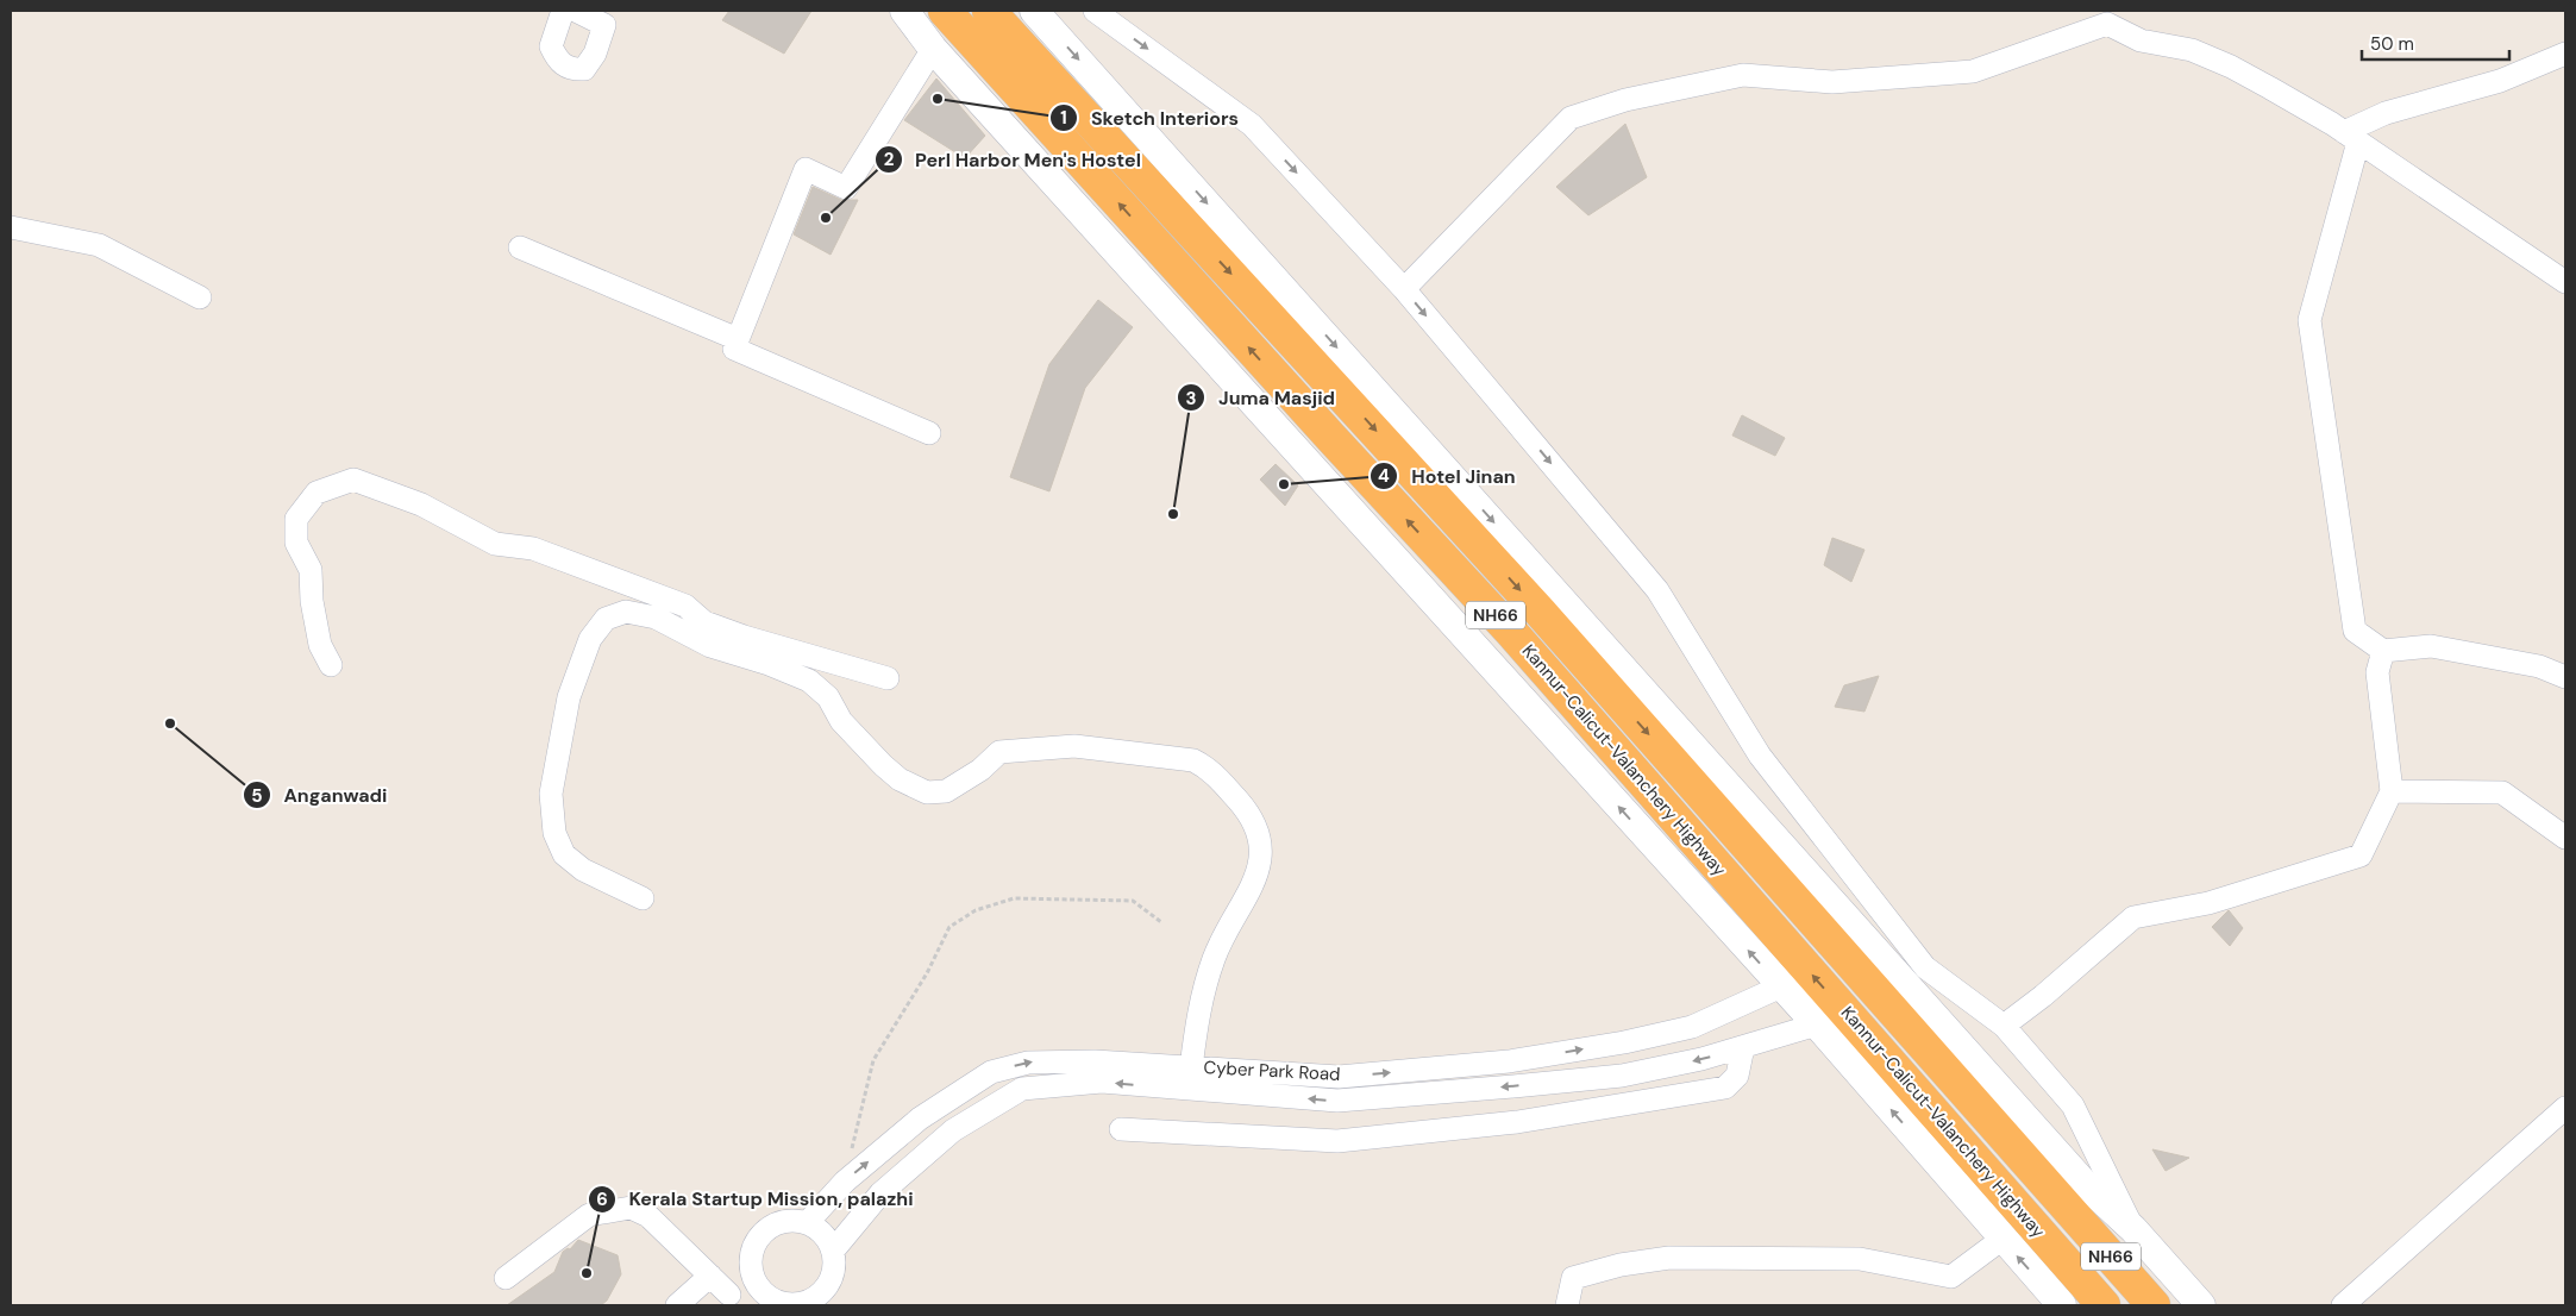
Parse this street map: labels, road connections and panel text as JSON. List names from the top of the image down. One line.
{"streets":{"highway":["NH66","Kannur-Calicut-Valanchery Highway"],"street":["Cyber Park Road"]},"places":["Sketch Interiors","Perl Harbor Men's Hostel","Hotel Jinan","Juma Masjid","Anganwadi","Kerala Startup Mission, palazhi"],"scale_bar":"50 m"}
